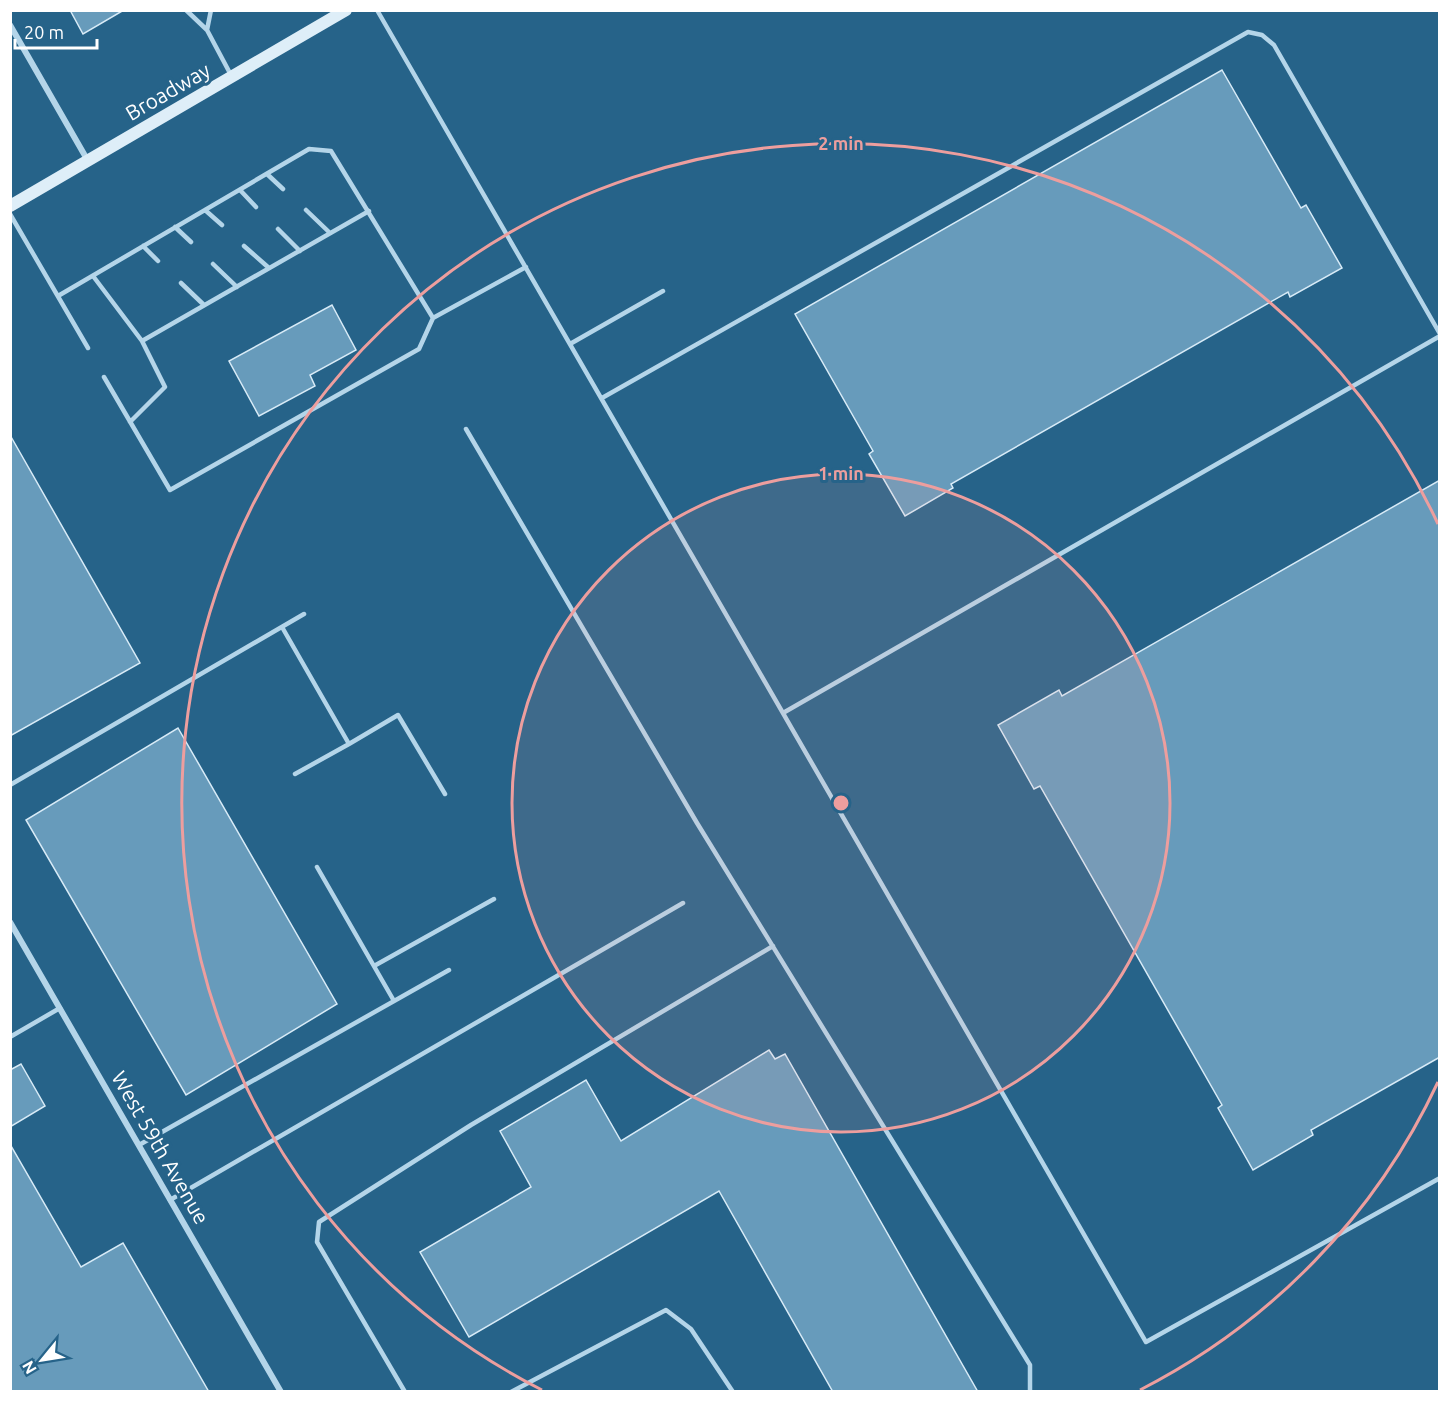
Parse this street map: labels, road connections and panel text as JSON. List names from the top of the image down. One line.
{"streets":{"main road":["Broadway"],"street":["West 59th Avenue"]},"scale_bar":"20 m","north":"bottom left","rings":["2 min","1 min"]}
